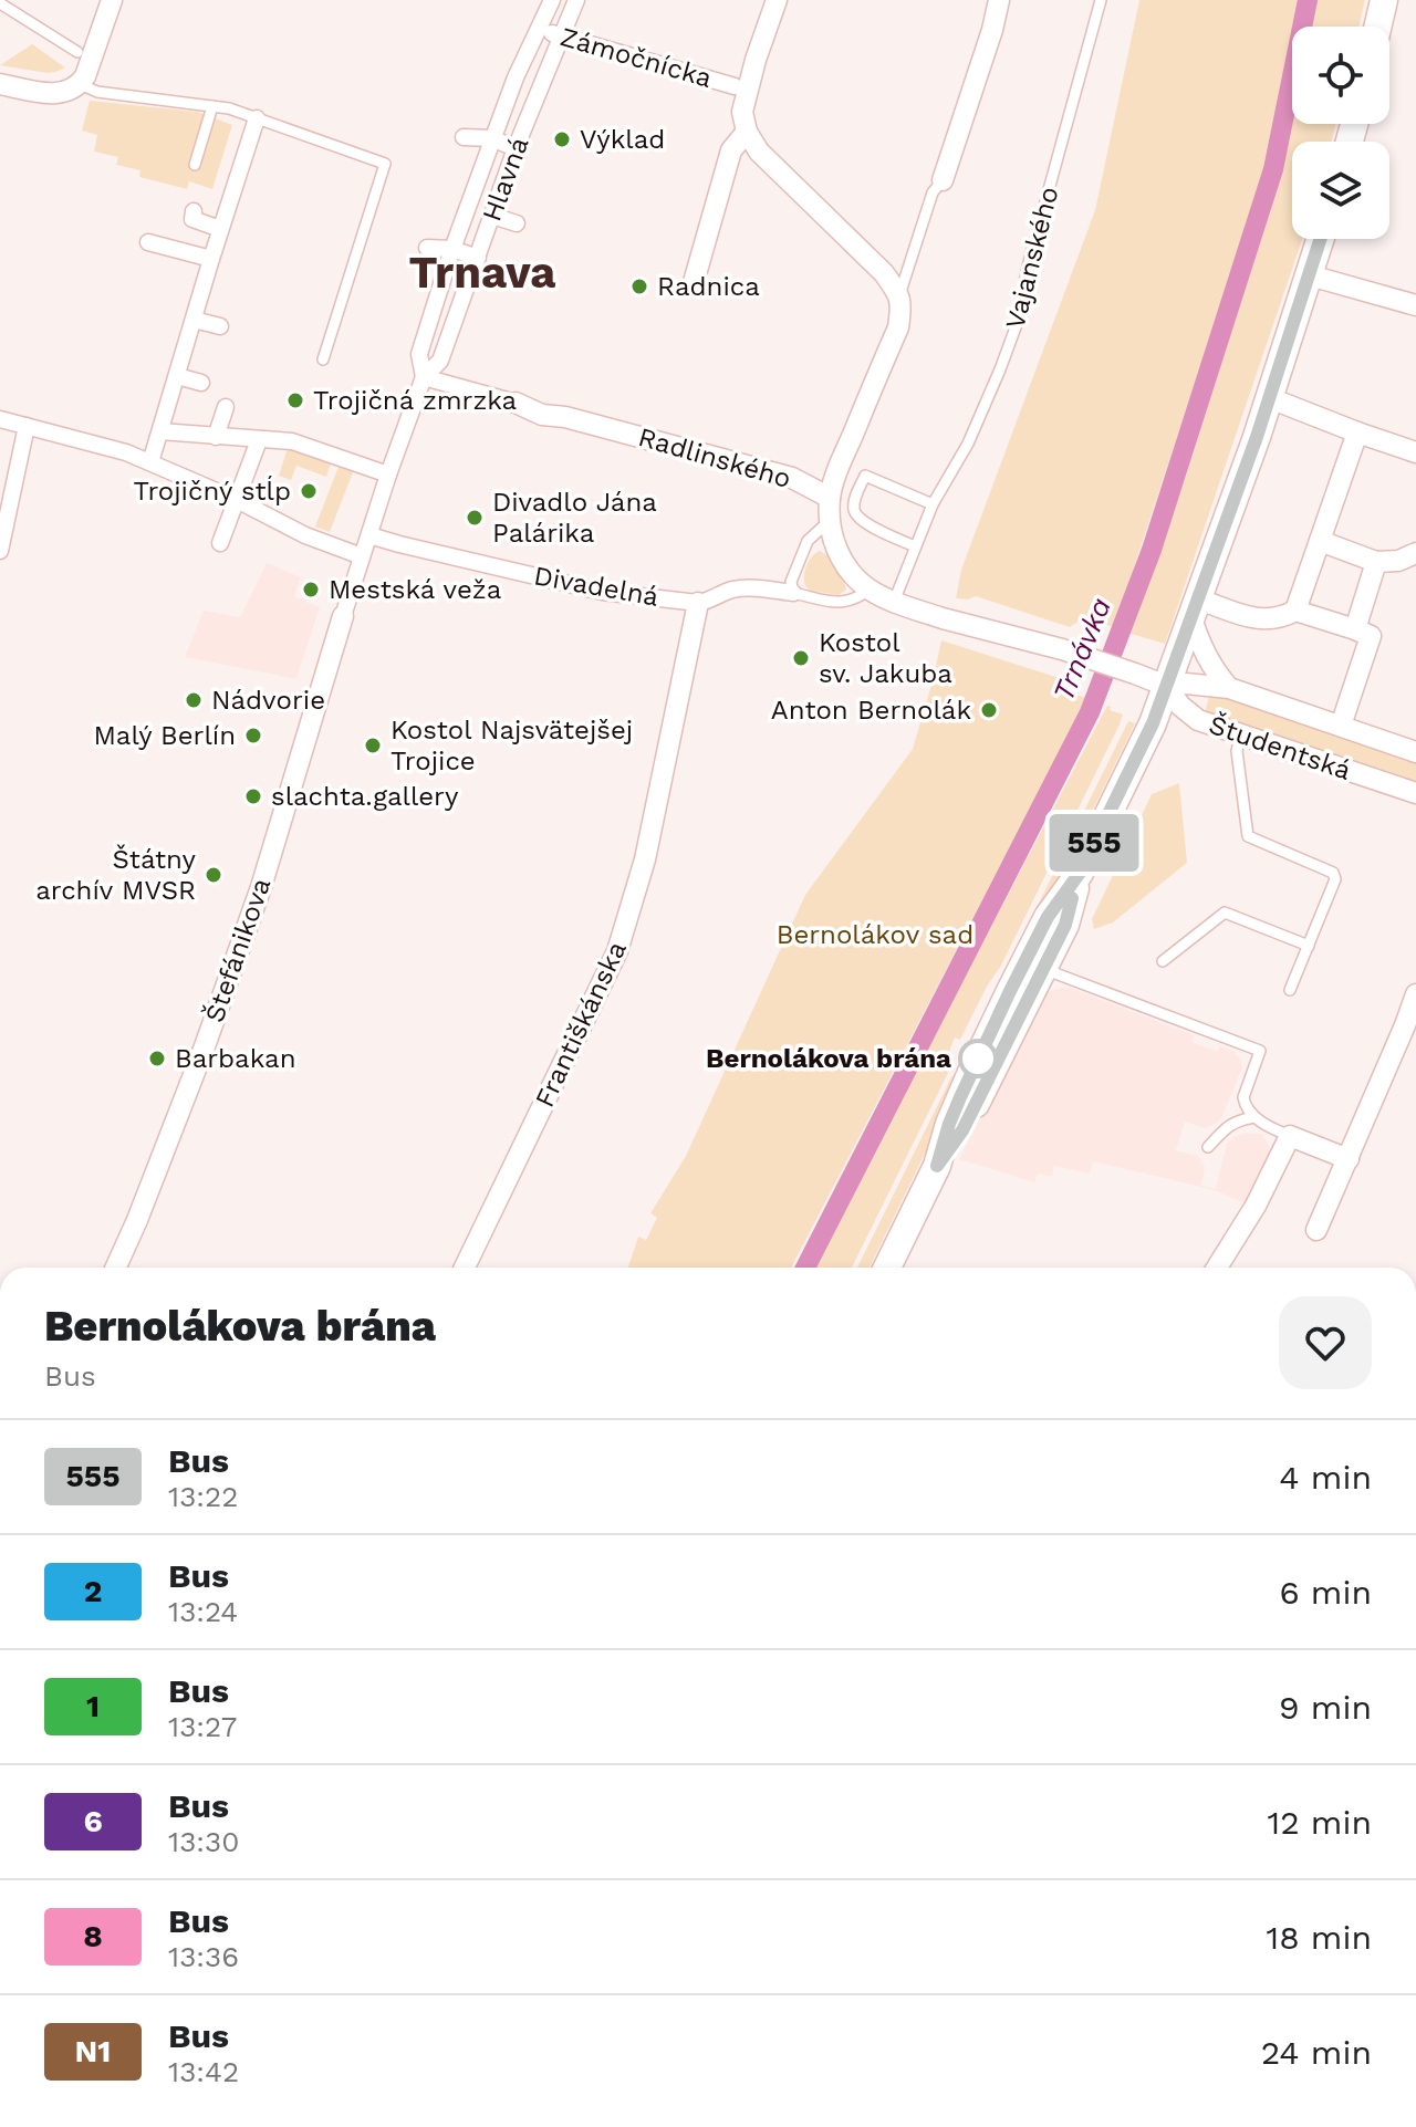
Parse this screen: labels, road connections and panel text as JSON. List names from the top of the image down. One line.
{"streets":{"street":["Zámočnícka","Hlavná","Radlinského","Divadelná","Študentská","Štefánikova","Františkánska"],"lane":["Vajanského"]},"crossings":[["Zámočnícka","Hlavná"],["Hlavná","Radlinského"],["Divadelná","Františkánska"]],"districts":["Trnava"],"water":["Trnávka"],"parks":["Bernolákov sad"],"places":["Výklad","Radnica","Trojičná zmrzka","Trojičný stĺp","Divadlo Jána Palárika","Mestská veža","Kostol sv. Jakuba","Nádvorie","Anton Bernolák","Malý Berlín","Kostol Najsvätejšej Trojice","slachta.gallery","Štátny archív MVSR","Barbakan","Bernolákova brána"],"lines":["bus line 555"],"page":{"on_map":"555","heading":["Bernolákova brána","Bus"],"list":[{"mark":"555","name":"Bus","note":"13:22","value":"4 min"},{"mark":"2","name":"Bus","note":"13:24","value":"6 min"},{"mark":"1","name":"Bus","note":"13:27","value":"9 min"},{"mark":"6","name":"Bus","note":"13:30","value":"12 min"},{"mark":"8","name":"Bus","note":"13:36","value":"18 min"},{"mark":"N1","name":"Bus","note":"13:42","value":"24 min"}]}}
